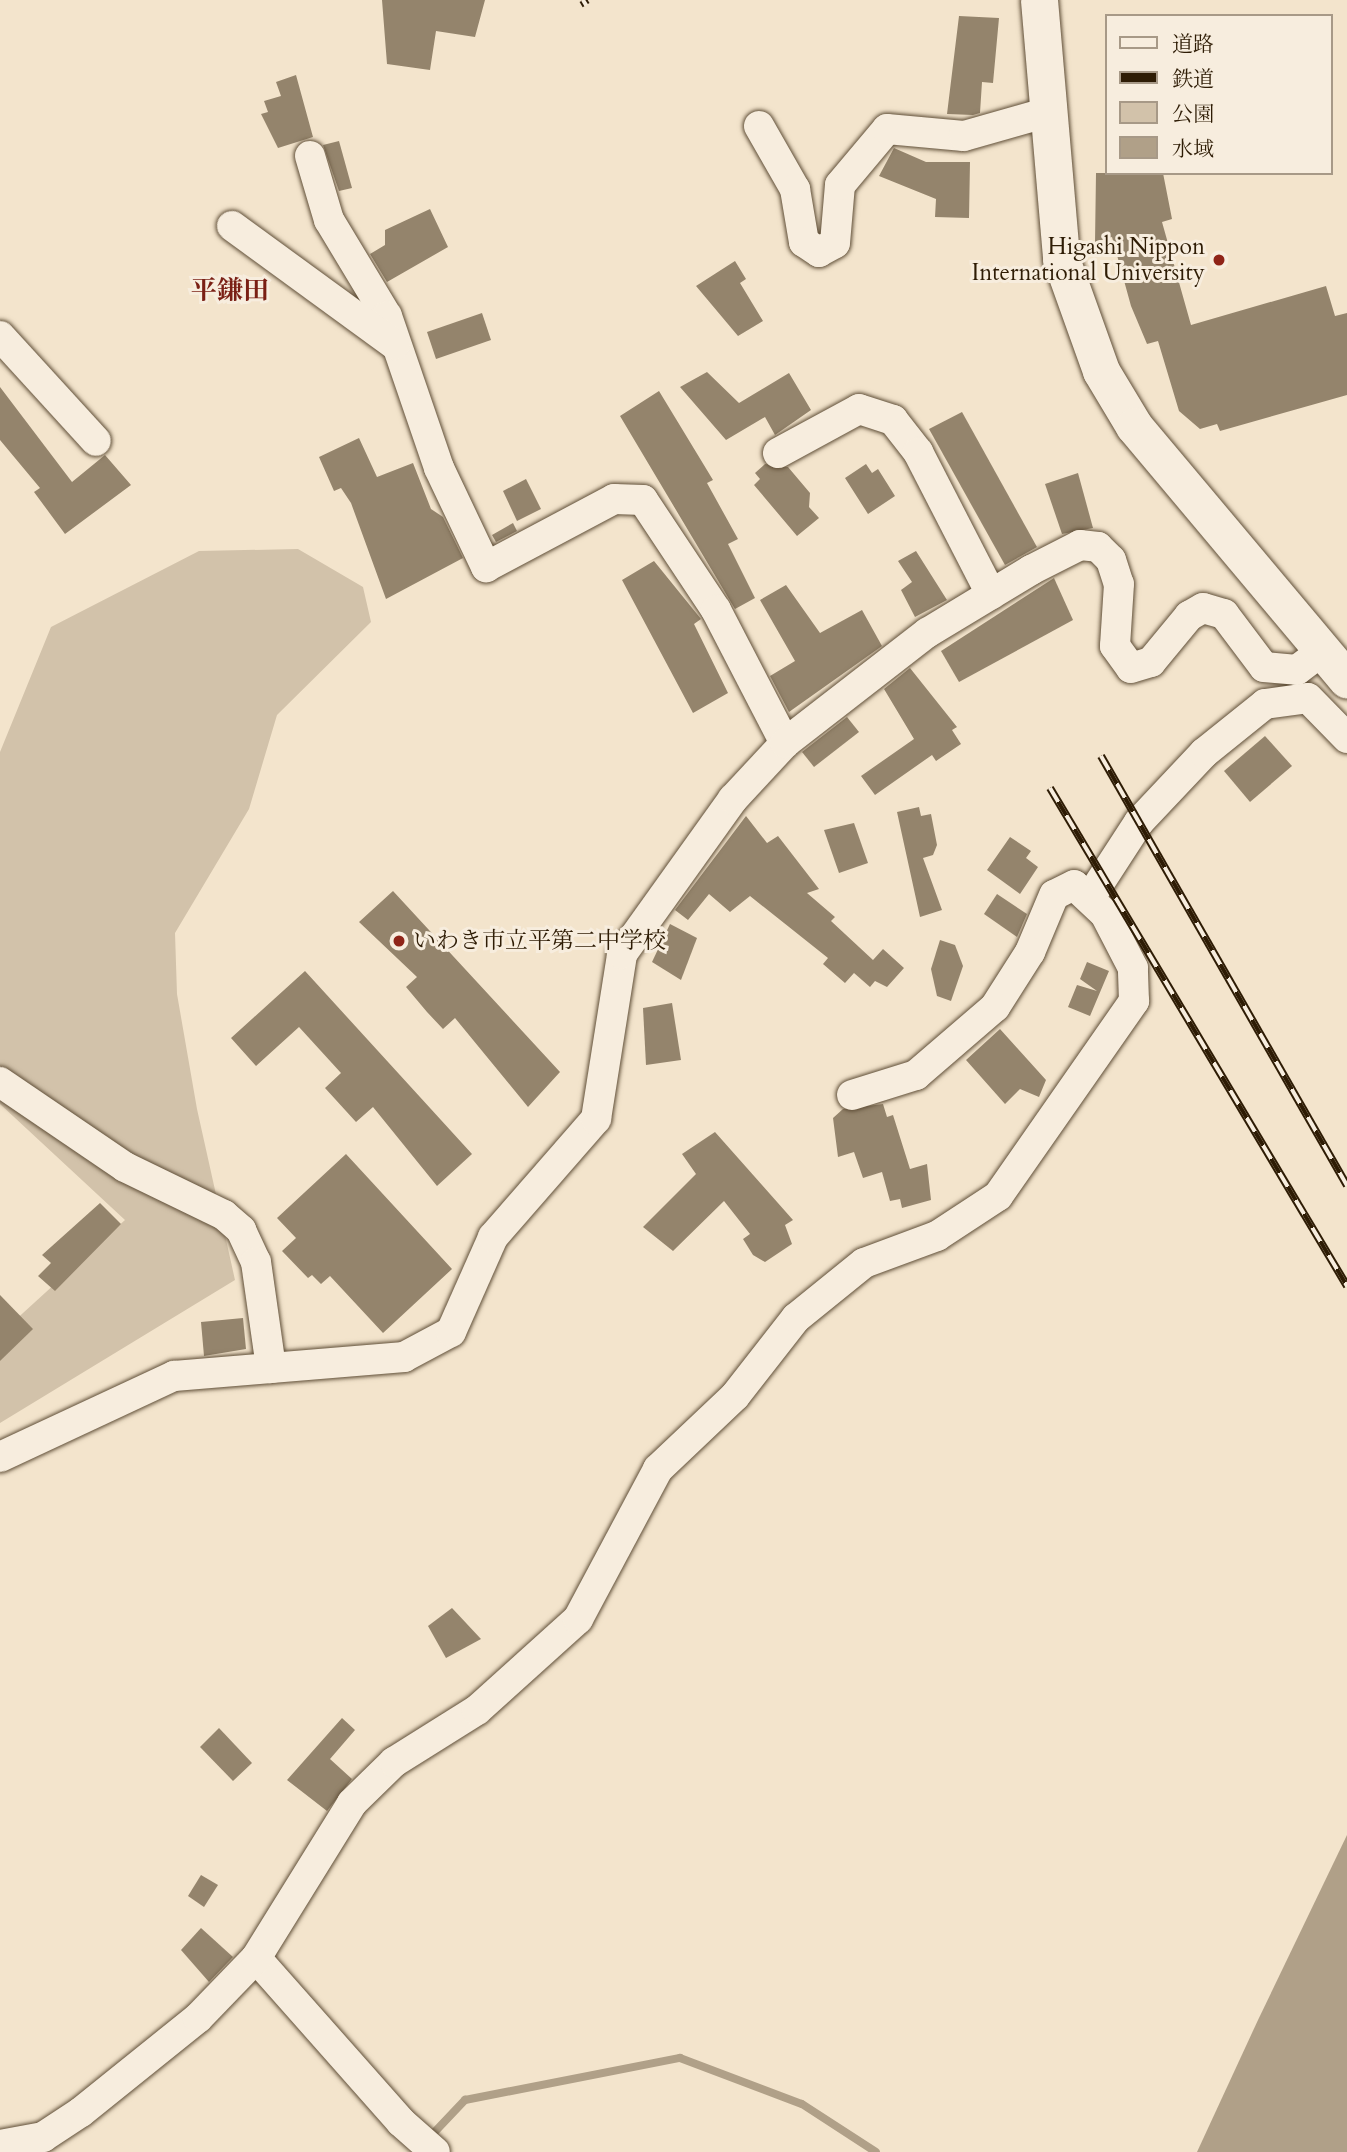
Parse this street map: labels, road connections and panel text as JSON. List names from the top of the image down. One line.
{"districts":["平鎌田"],"places":["Higashi Nippon International University","いわき市立平第二中学校"],"legend":["道路","鉄道","公園","水域"]}
